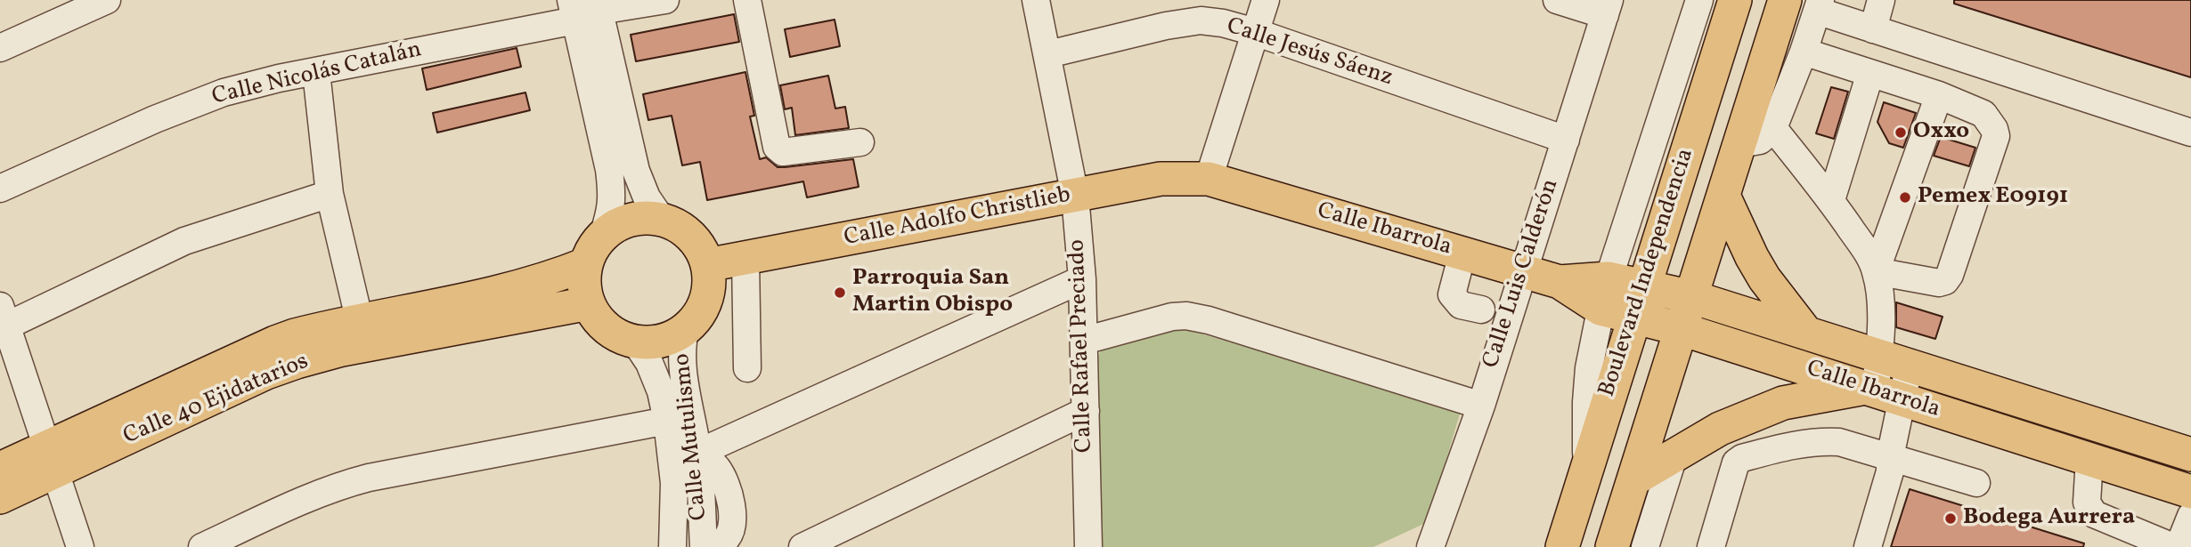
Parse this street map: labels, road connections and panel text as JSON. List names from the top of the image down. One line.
{"streets":{"main road":["Calle Adolfo Christlieb","Calle Ibarrola","Boulevard Independencia","Calle 40 Ejidatarios"],"street":["Calle Jesús Sáenz","Calle Nicolás Catalán","Calle Luis Calderón","Calle Rafael Preciado","Calle Mutulismo"]},"crossings":[["Calle Jesús Sáenz","Calle Luis Calderón"],["Calle Jesús Sáenz","Calle Rafael Preciado"],["Calle Adolfo Christlieb","Calle Ibarrola"],["Calle Adolfo Christlieb","Calle Rafael Preciado"],["Calle Adolfo Christlieb","Calle 40 Ejidatarios"],["Calle Adolfo Christlieb","Calle Mutulismo"],["Calle Ibarrola","Boulevard Independencia"],["Calle Ibarrola","Calle Luis Calderón"],["Calle 40 Ejidatarios","Calle Mutulismo"]],"places":["Oxxo","Pemex E09191","Parroquia San Martin Obispo","Bodega Aurrera"]}
